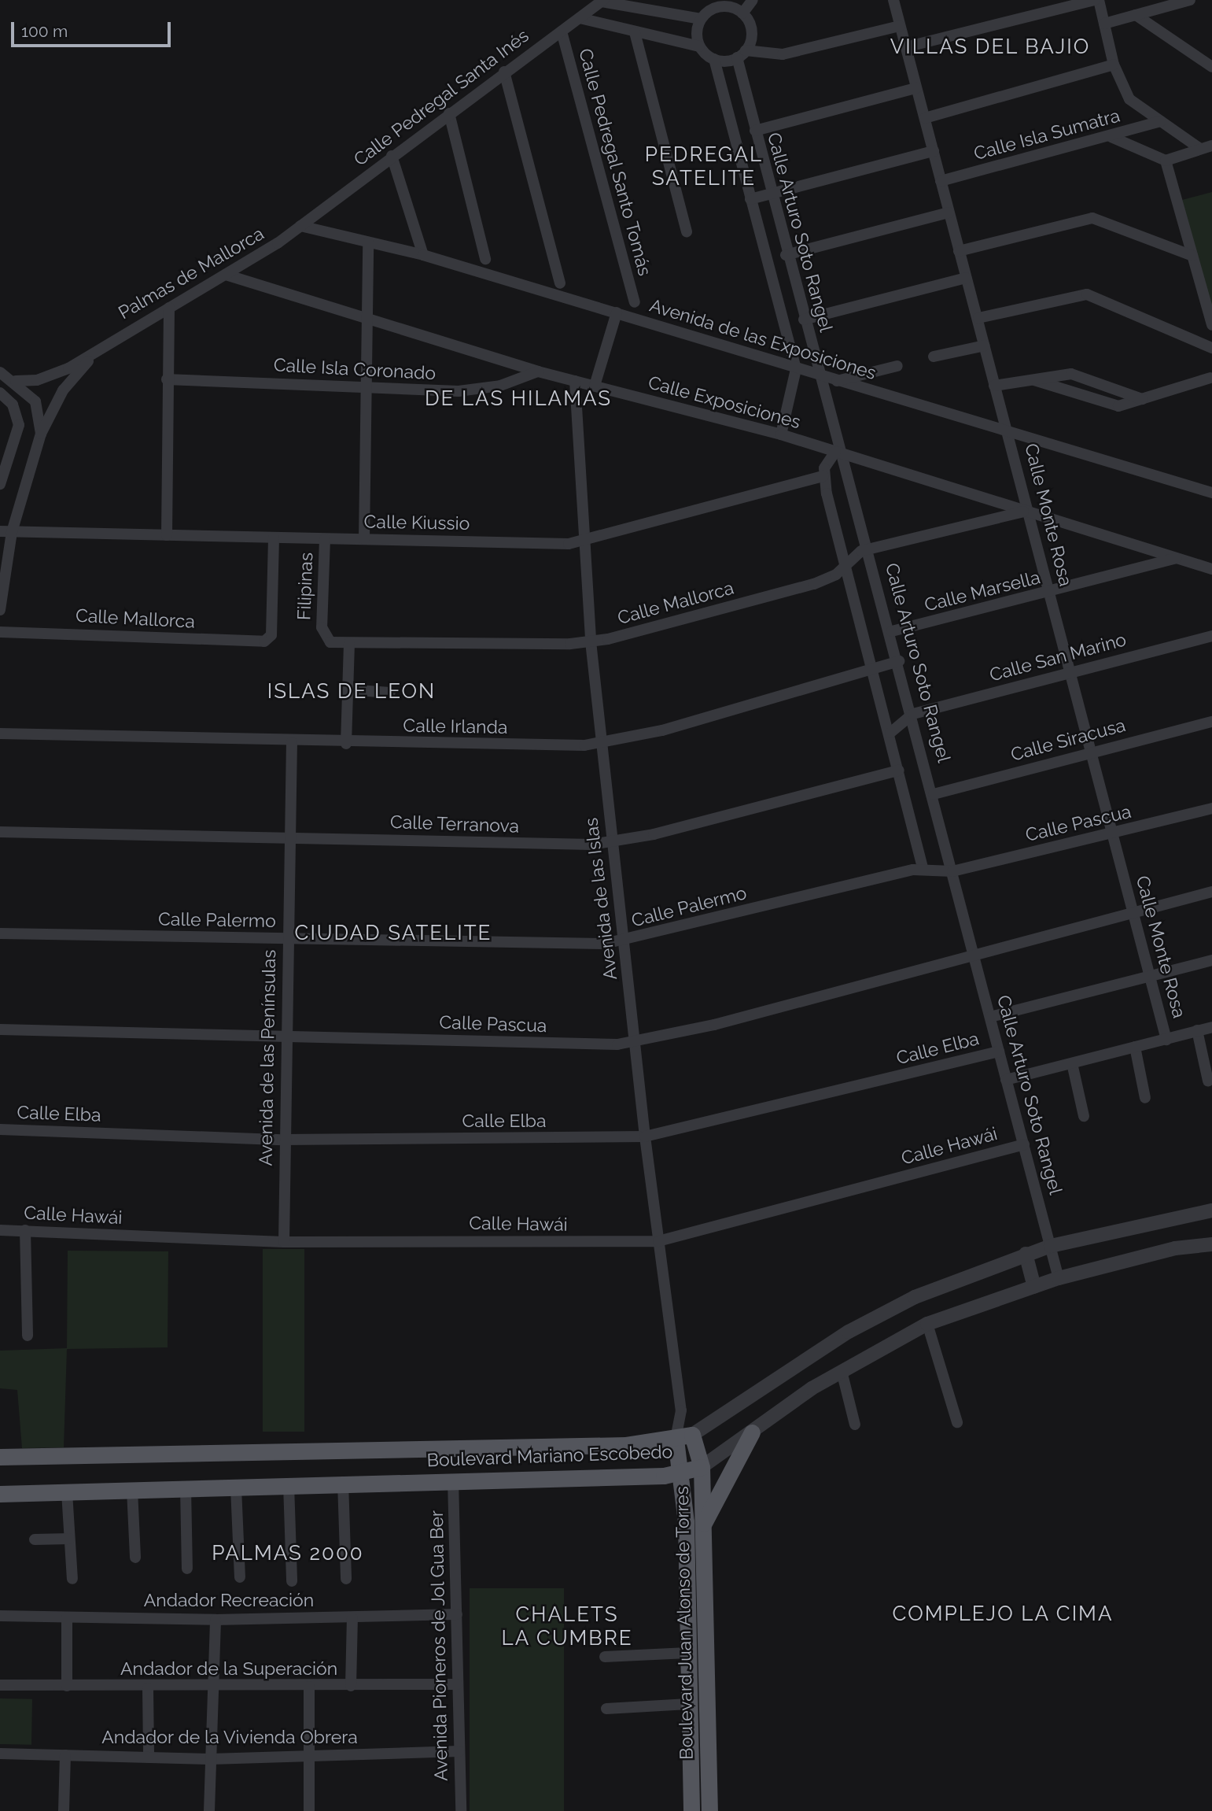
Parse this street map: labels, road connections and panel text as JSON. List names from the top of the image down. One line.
{"streets":{"main road":["Boulevard Mariano Escobedo","Boulevard Juan Alonso de Torres"],"street":["Calle Pedregal Santa Inés","Calle Isla Sumatra","Calle Pedregal Santo Tomás","Calle Arturo Soto Rangel","Palmas de Mallorca","Avenida de las Exposiciones","Calle Isla Coronado","Calle Exposiciones","Calle Monte Rosa","Calle Kiussio","Filipinas","Calle Marsella","Calle Mallorca","Calle San Marino","Calle Irlanda","Calle Siracusa","Calle Pascua","Calle Terranova","Avenida de las Islas","Calle Palermo","Calle Elba","Avenida de las Penínsulas","Calle Hawái","Andador Recreación","Avenida Pioneros de Jol Gua Ber","Andador de la Superación","Andador de la Vivienda Obrera"]},"crossings":[["Calle Pedregal Santa Inés","Calle Pedregal Santo Tomás"],["Calle Pedregal Santa Inés","Palmas de Mallorca"],["Calle Pedregal Santa Inés","Avenida de las Exposiciones"],["Calle Isla Sumatra","Calle Monte Rosa"],["Calle Arturo Soto Rangel","Avenida de las Exposiciones"],["Calle Arturo Soto Rangel","Calle Exposiciones"],["Calle Arturo Soto Rangel","Calle Marsella"],["Calle Arturo Soto Rangel","Calle Mallorca"],["Calle Arturo Soto Rangel","Calle San Marino"],["Calle Arturo Soto Rangel","Calle Irlanda"],["Calle Arturo Soto Rangel","Calle Siracusa"],["Calle Arturo Soto Rangel","Calle Pascua"],["Calle Arturo Soto Rangel","Calle Palermo"],["Calle Arturo Soto Rangel","Calle Elba"],["Calle Arturo Soto Rangel","Calle Hawái"],["Calle Arturo Soto Rangel","Boulevard Mariano Escobedo"],["Palmas de Mallorca","Avenida de las Exposiciones"],["Palmas de Mallorca","Calle Exposiciones"],["Palmas de Mallorca","Calle Kiussio"],["Avenida de las Exposiciones","Calle Monte Rosa"],["Calle Isla Coronado","Calle Exposiciones"],["Calle Exposiciones","Calle Monte Rosa"],["Calle Exposiciones","Calle Marsella"],["Calle Exposiciones","Calle Mallorca"],["Calle Exposiciones","Avenida de las Islas"],["Calle Monte Rosa","Calle Marsella"],["Calle Monte Rosa","Calle Mallorca"],["Calle Monte Rosa","Calle San Marino"],["Calle Monte Rosa","Calle Siracusa"],["Calle Monte Rosa","Calle Pascua"],["Calle Kiussio","Filipinas"],["Calle Kiussio","Calle Mallorca"],["Calle Kiussio","Avenida de las Islas"],["Filipinas","Calle Mallorca"],["Calle Mallorca","Avenida de las Islas"],["Calle Irlanda","Avenida de las Islas"],["Calle Irlanda","Avenida de las Penínsulas"],["Calle Pascua","Avenida de las Islas"],["Calle Pascua","Calle Palermo"],["Calle Pascua","Avenida de las Penínsulas"],["Calle Terranova","Avenida de las Islas"],["Calle Terranova","Avenida de las Penínsulas"],["Avenida de las Islas","Calle Palermo"],["Avenida de las Islas","Calle Elba"],["Avenida de las Islas","Calle Hawái"],["Avenida de las Islas","Boulevard Mariano Escobedo"],["Avenida de las Islas","Boulevard Juan Alonso de Torres"],["Calle Palermo","Avenida de las Penínsulas"],["Calle Elba","Avenida de las Penínsulas"],["Avenida de las Penínsulas","Calle Hawái"],["Boulevard Mariano Escobedo","Boulevard Juan Alonso de Torres"],["Boulevard Mariano Escobedo","Avenida Pioneros de Jol Gua Ber"],["Andador Recreación","Avenida Pioneros de Jol Gua Ber"],["Avenida Pioneros de Jol Gua Ber","Andador de la Superación"],["Avenida Pioneros de Jol Gua Ber","Andador de la Vivienda Obrera"]],"districts":["VILLAS DEL BAJIO","PEDREGAL SATELITE","DE LAS HILAMAS","ISLAS DE LEON","CIUDAD SATELITE","PALMAS 2000","COMPLEJO LA CIMA","CHALETS LA CUMBRE"],"scale_bar":"100 m"}
